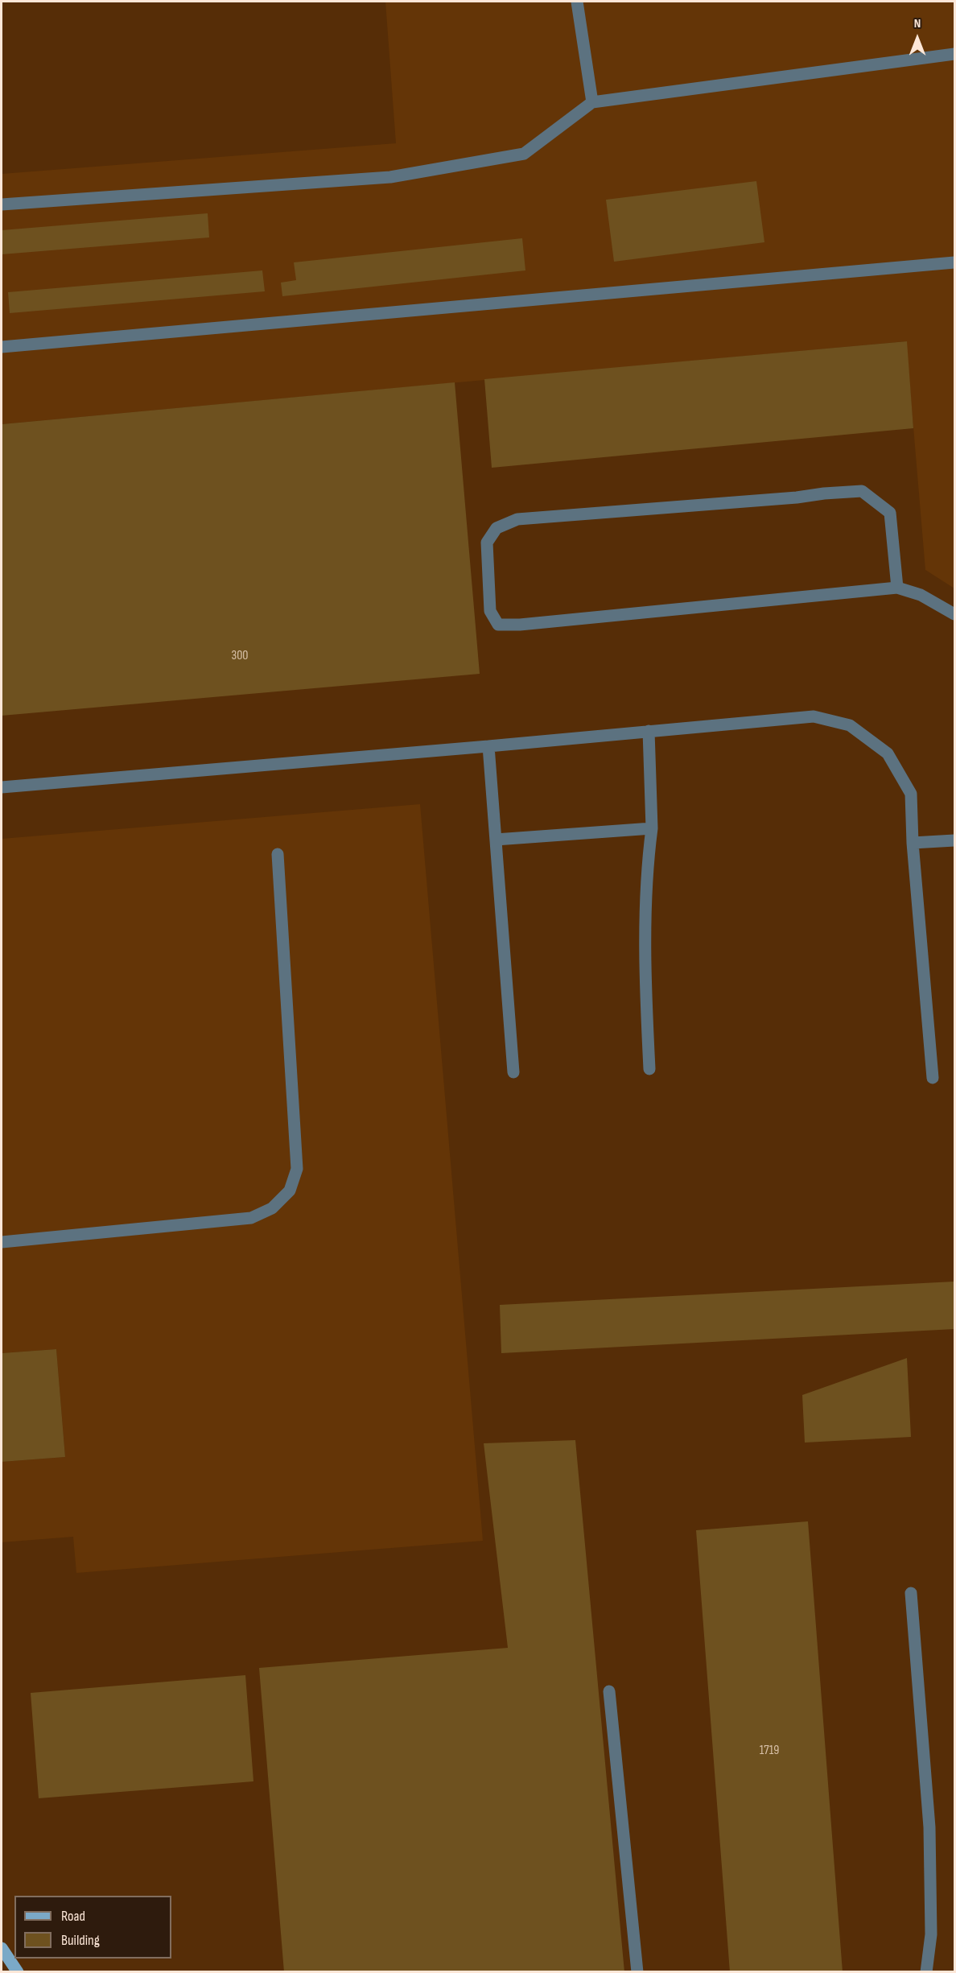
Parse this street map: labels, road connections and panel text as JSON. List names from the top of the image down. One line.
{"house_numbers":["300","1719"],"legend":["Road","Building"],"north":"top"}
